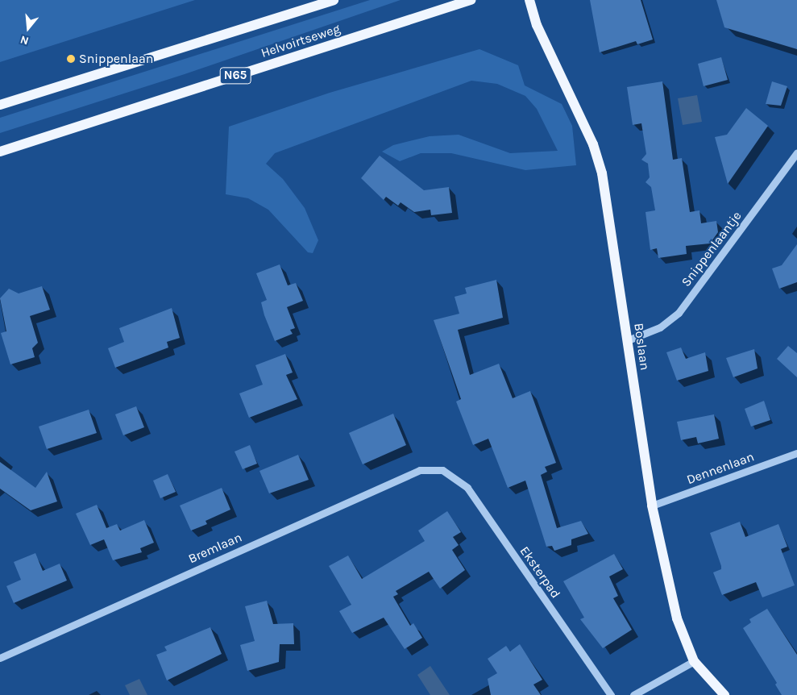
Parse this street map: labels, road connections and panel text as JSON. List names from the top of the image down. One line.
{"streets":{"main road":["Helvoirtseweg","N65","Boslaan"],"street":["Snippenlaantje","Dennenlaan","Bremlaan","Eksterpad"]},"crossings":[["Snippenlaantje","Boslaan"],["Boslaan","Dennenlaan"],["Bremlaan","Eksterpad"]],"places":["Snippenlaan"],"north":"bottom"}
